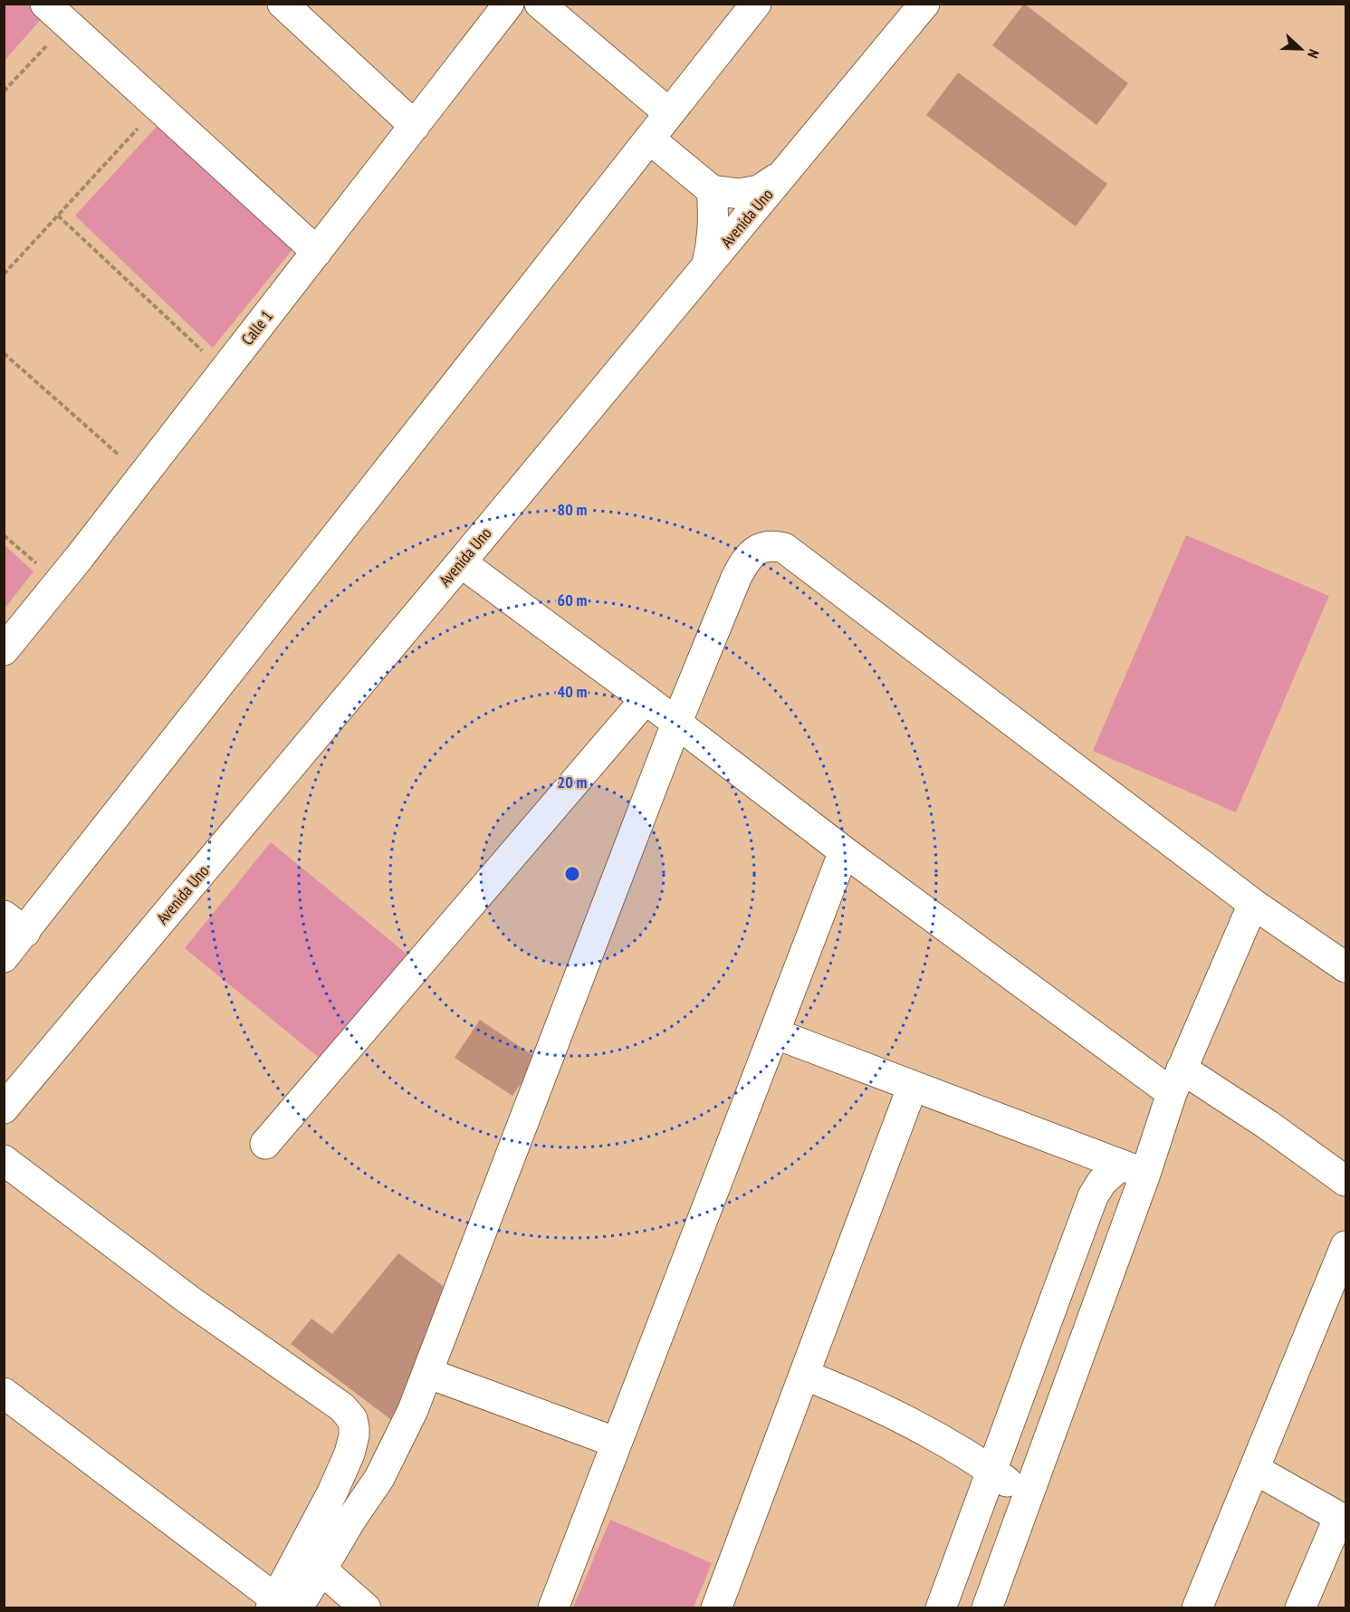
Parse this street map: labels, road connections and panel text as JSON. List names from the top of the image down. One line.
{"streets":{"street":["Avenida Uno","Calle 1"]},"north":"right","rings":["80 m","60 m","40 m","20 m"]}
